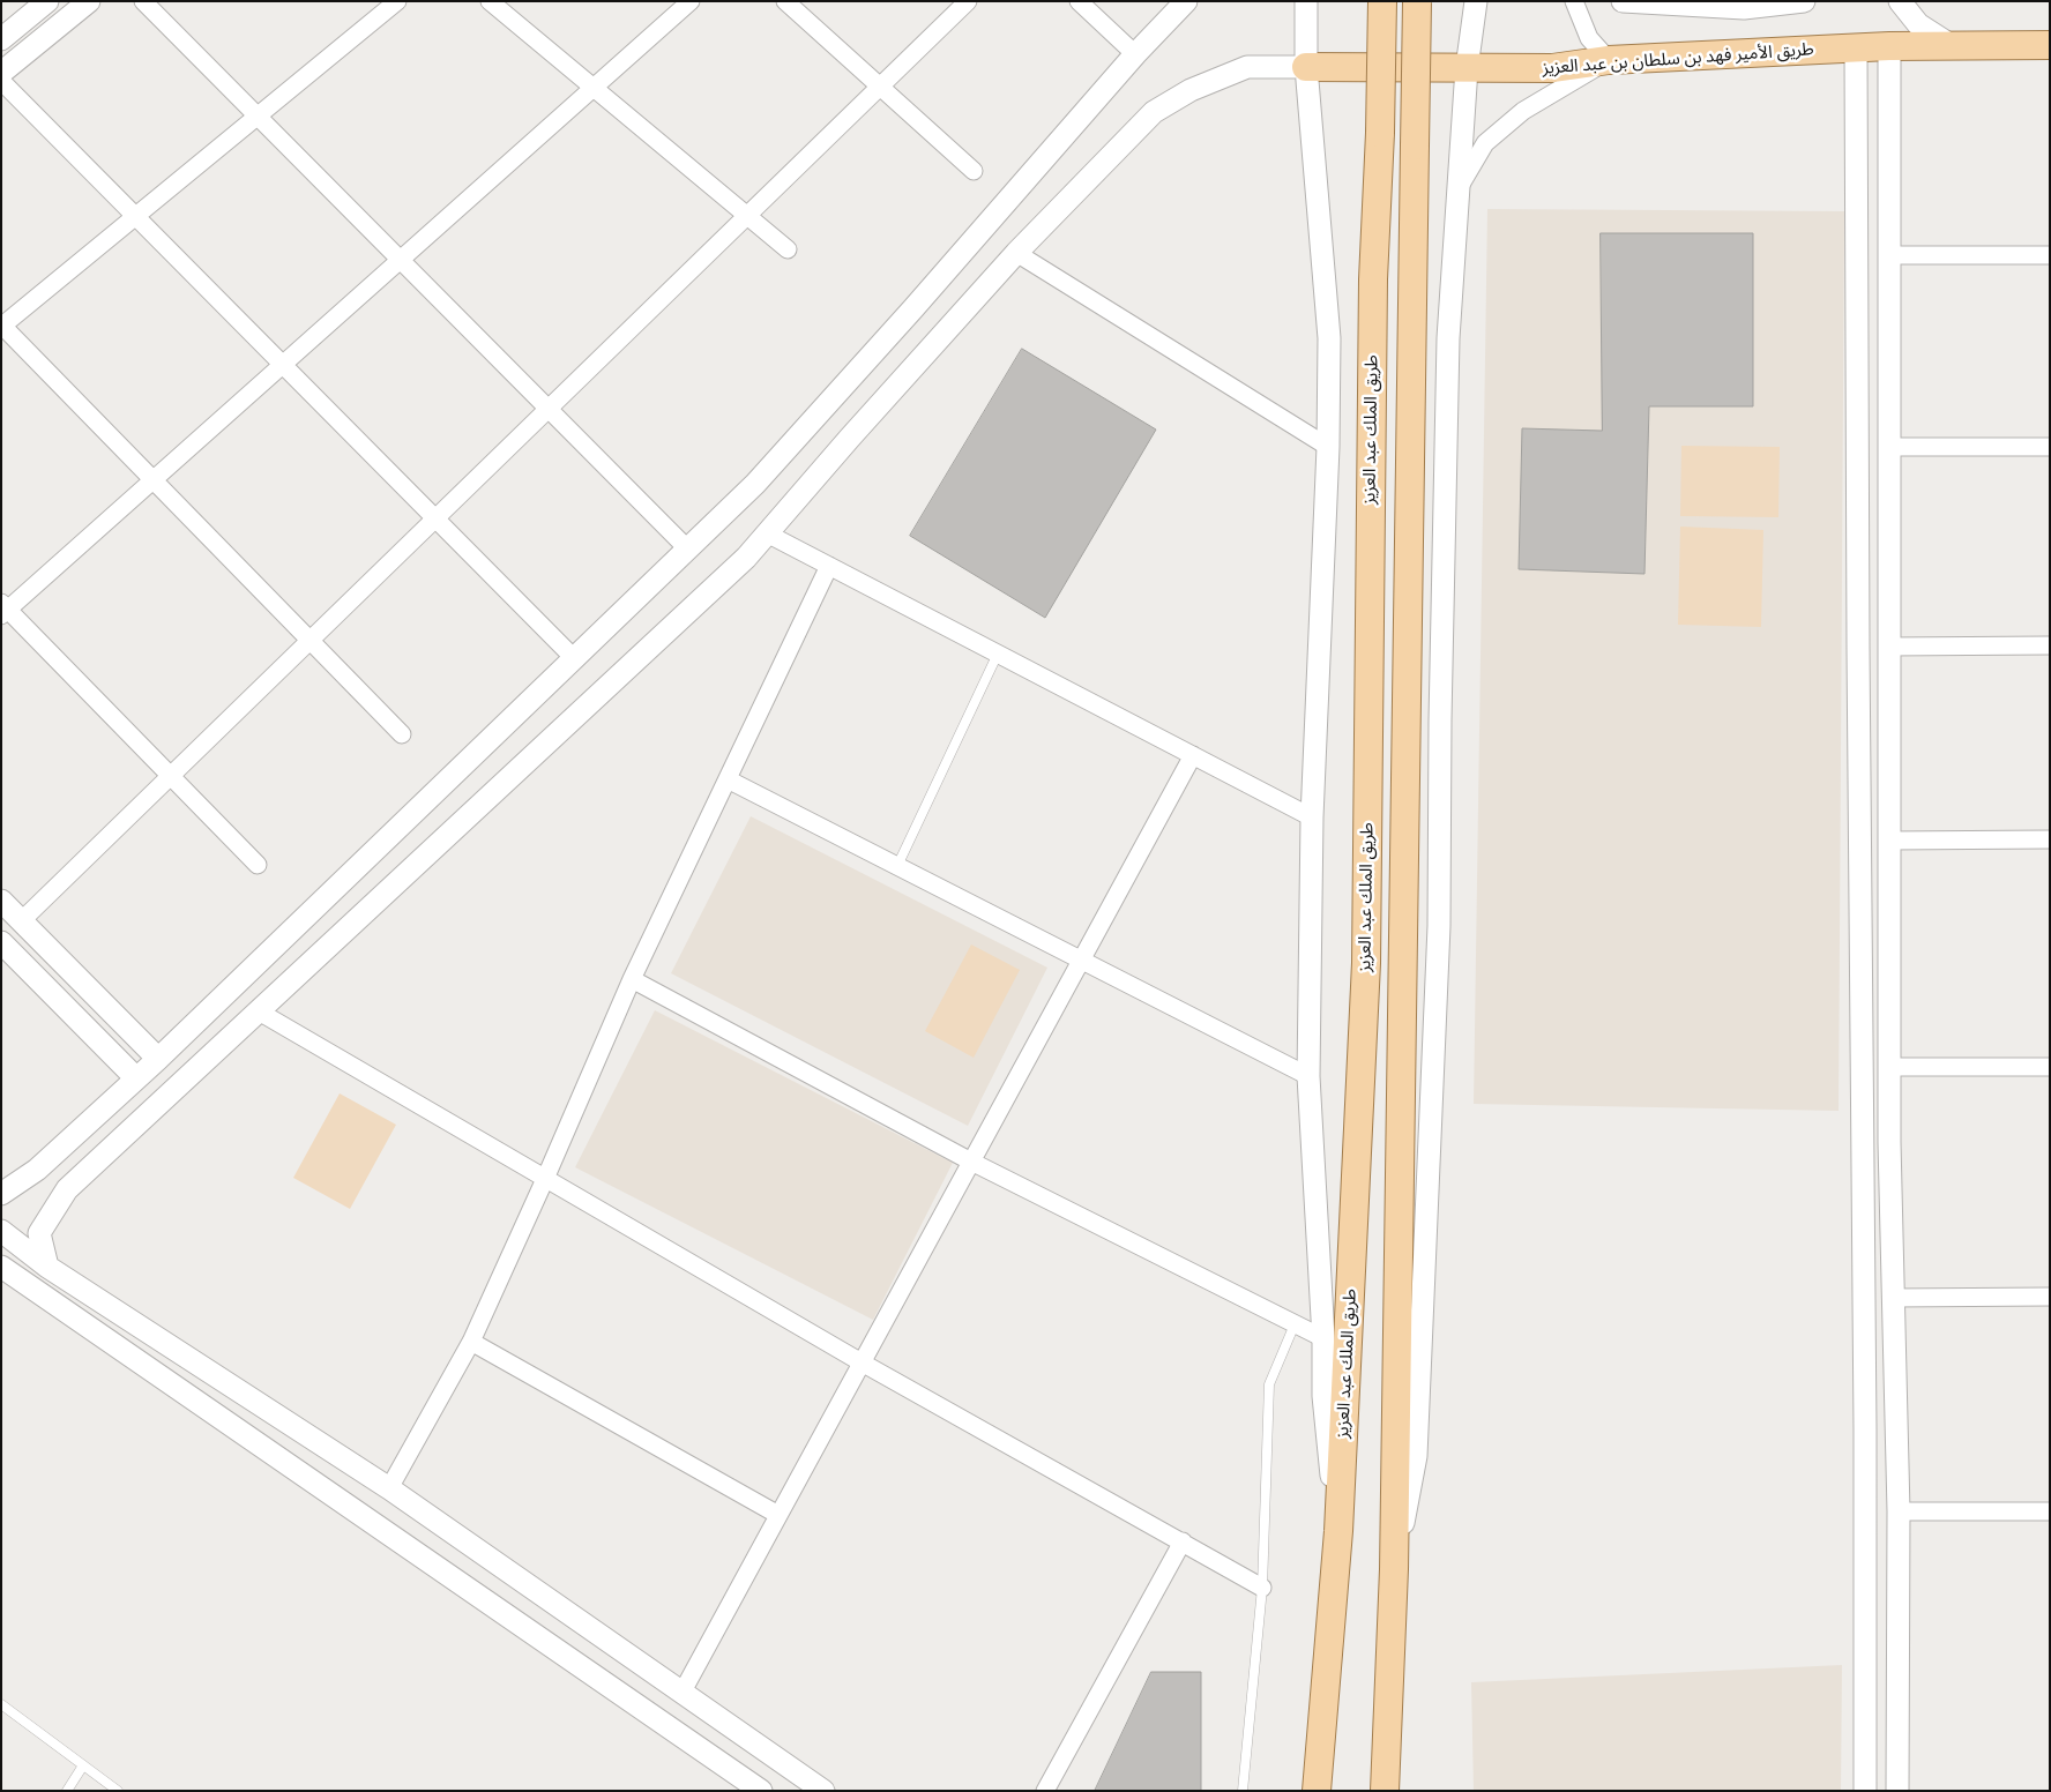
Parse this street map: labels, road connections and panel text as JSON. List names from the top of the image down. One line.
{"streets":{"main road":["طريق الأمير فهد بن سلطان بن عبد العزيز","طريق الملك عبد العزيز"]}}
